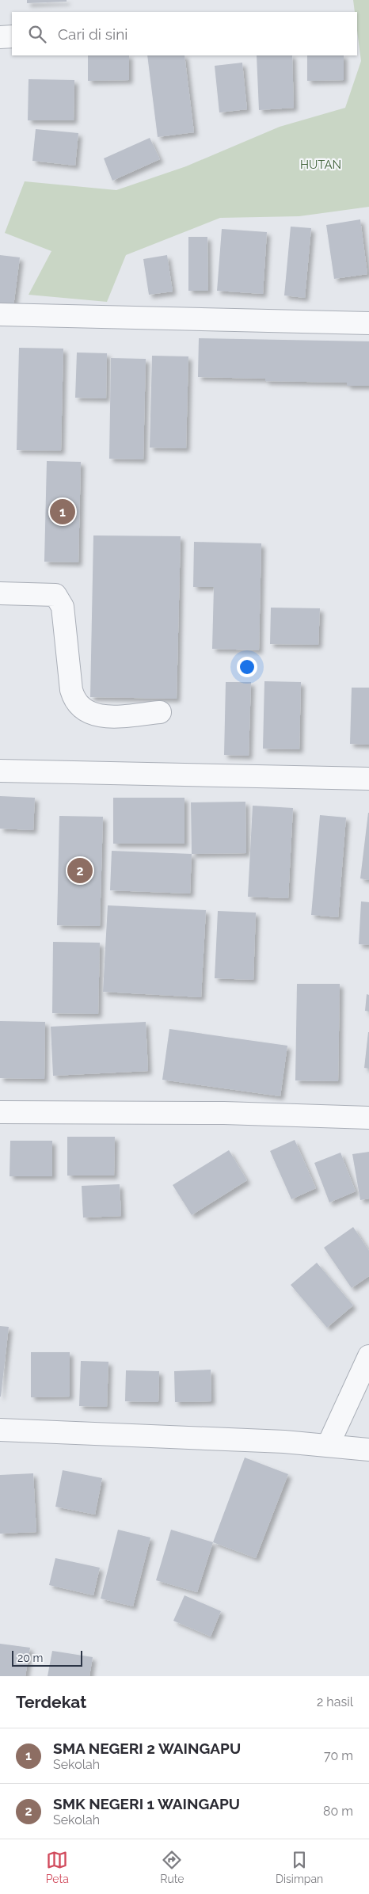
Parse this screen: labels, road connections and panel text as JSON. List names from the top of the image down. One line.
{"parks":["HUTAN"],"scale_bar":"20 m","page":{"search":"Cari di sini","pins":["1","2"],"scale":"20 m","heading":["Terdekat","2 hasil"],"list":[{"mark":"1","name":"SMA NEGERI 2 WAINGAPU","note":"Sekolah","value":"70 m"},{"mark":"2","name":"SMK NEGERI 1 WAINGAPU","note":"Sekolah","value":"80 m"}],"nav":["Peta","Rute","Disimpan"]}}
